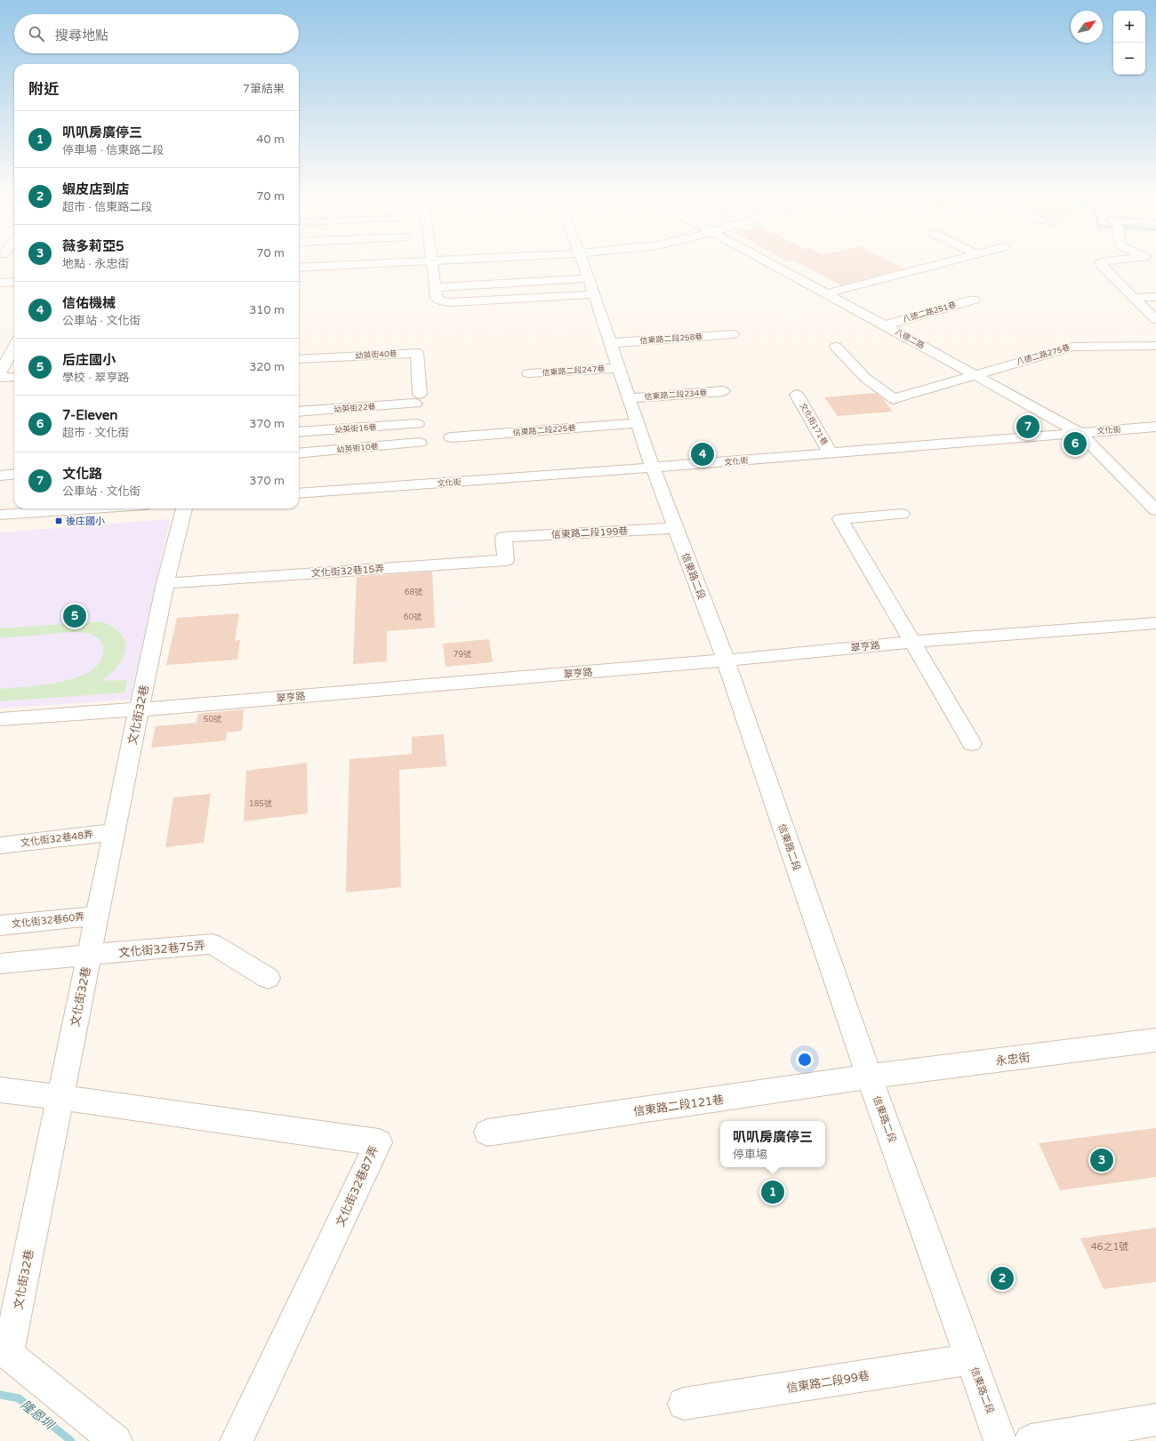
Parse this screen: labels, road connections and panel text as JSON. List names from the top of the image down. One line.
{"streets":{"street":["八德二路251巷","信東路二段258巷","八德二路","幼英街40巷","八德二路275巷","信東路二段247巷","信東路二段234巷","幼英街22巷","文化街171巷","幼英街16巷","信東路二段225巷","文化街","幼英街10巷","信東路二段199巷","文化街32巷15弄","信東路二段","翠亨路","文化街32巷","文化街32巷48弄","文化街32巷60弄","文化街32巷75弄","永忠街","信東路二段121巷","文化街32巷87弄","信東路二段99巷"]},"crossings":[["八德二路251巷","八德二路"],["信東路二段258巷","信東路二段"],["八德二路","八德二路275巷"],["八德二路","文化街"],["幼英街40巷","幼英街22巷"],["信東路二段247巷","信東路二段"],["信東路二段234巷","信東路二段"],["文化街171巷","文化街"],["信東路二段225巷","信東路二段"],["文化街","信東路二段"],["信東路二段199巷","文化街32巷15弄"],["信東路二段199巷","信東路二段"],["文化街32巷15弄","文化街32巷"],["信東路二段","翠亨路"],["信東路二段","永忠街"],["信東路二段","信東路二段121巷"],["信東路二段","信東路二段99巷"],["翠亨路","文化街32巷"],["文化街32巷","文化街32巷48弄"],["文化街32巷","文化街32巷60弄"],["文化街32巷","文化街32巷75弄"],["文化街32巷","文化街32巷87弄"],["永忠街","信東路二段121巷"]],"water":["隆恩圳"],"places":{"transit":["後庄國小"]},"house_numbers":["68號","60號","79號","50號","185號","46之1號"],"north":"top right","page":{"map_buttons":["+","−"],"search":"搜尋地點","heading":["附近","7筆結果"],"list":[{"mark":"1","name":"叭叭房廣停三","note":"停車場 · 信東路二段","value":"40 m"},{"mark":"2","name":"蝦皮店到店","note":"超市 · 信東路二段","value":"70 m"},{"mark":"3","name":"薇多莉亞5","note":"地點 · 永忠街","value":"70 m"},{"mark":"4","name":"信佑機械","note":"公車站 · 文化街","value":"310 m"},{"mark":"5","name":"后庄國小","note":"學校 · 翠亨路","value":"320 m"},{"mark":"6","name":"7-Eleven","note":"超市 · 文化街","value":"370 m"},{"mark":"7","name":"文化路","note":"公車站 · 文化街","value":"370 m"}],"pins":["7","6","4","5","3","1","2"],"popup":["叭叭房廣停三","停車場"]}}
